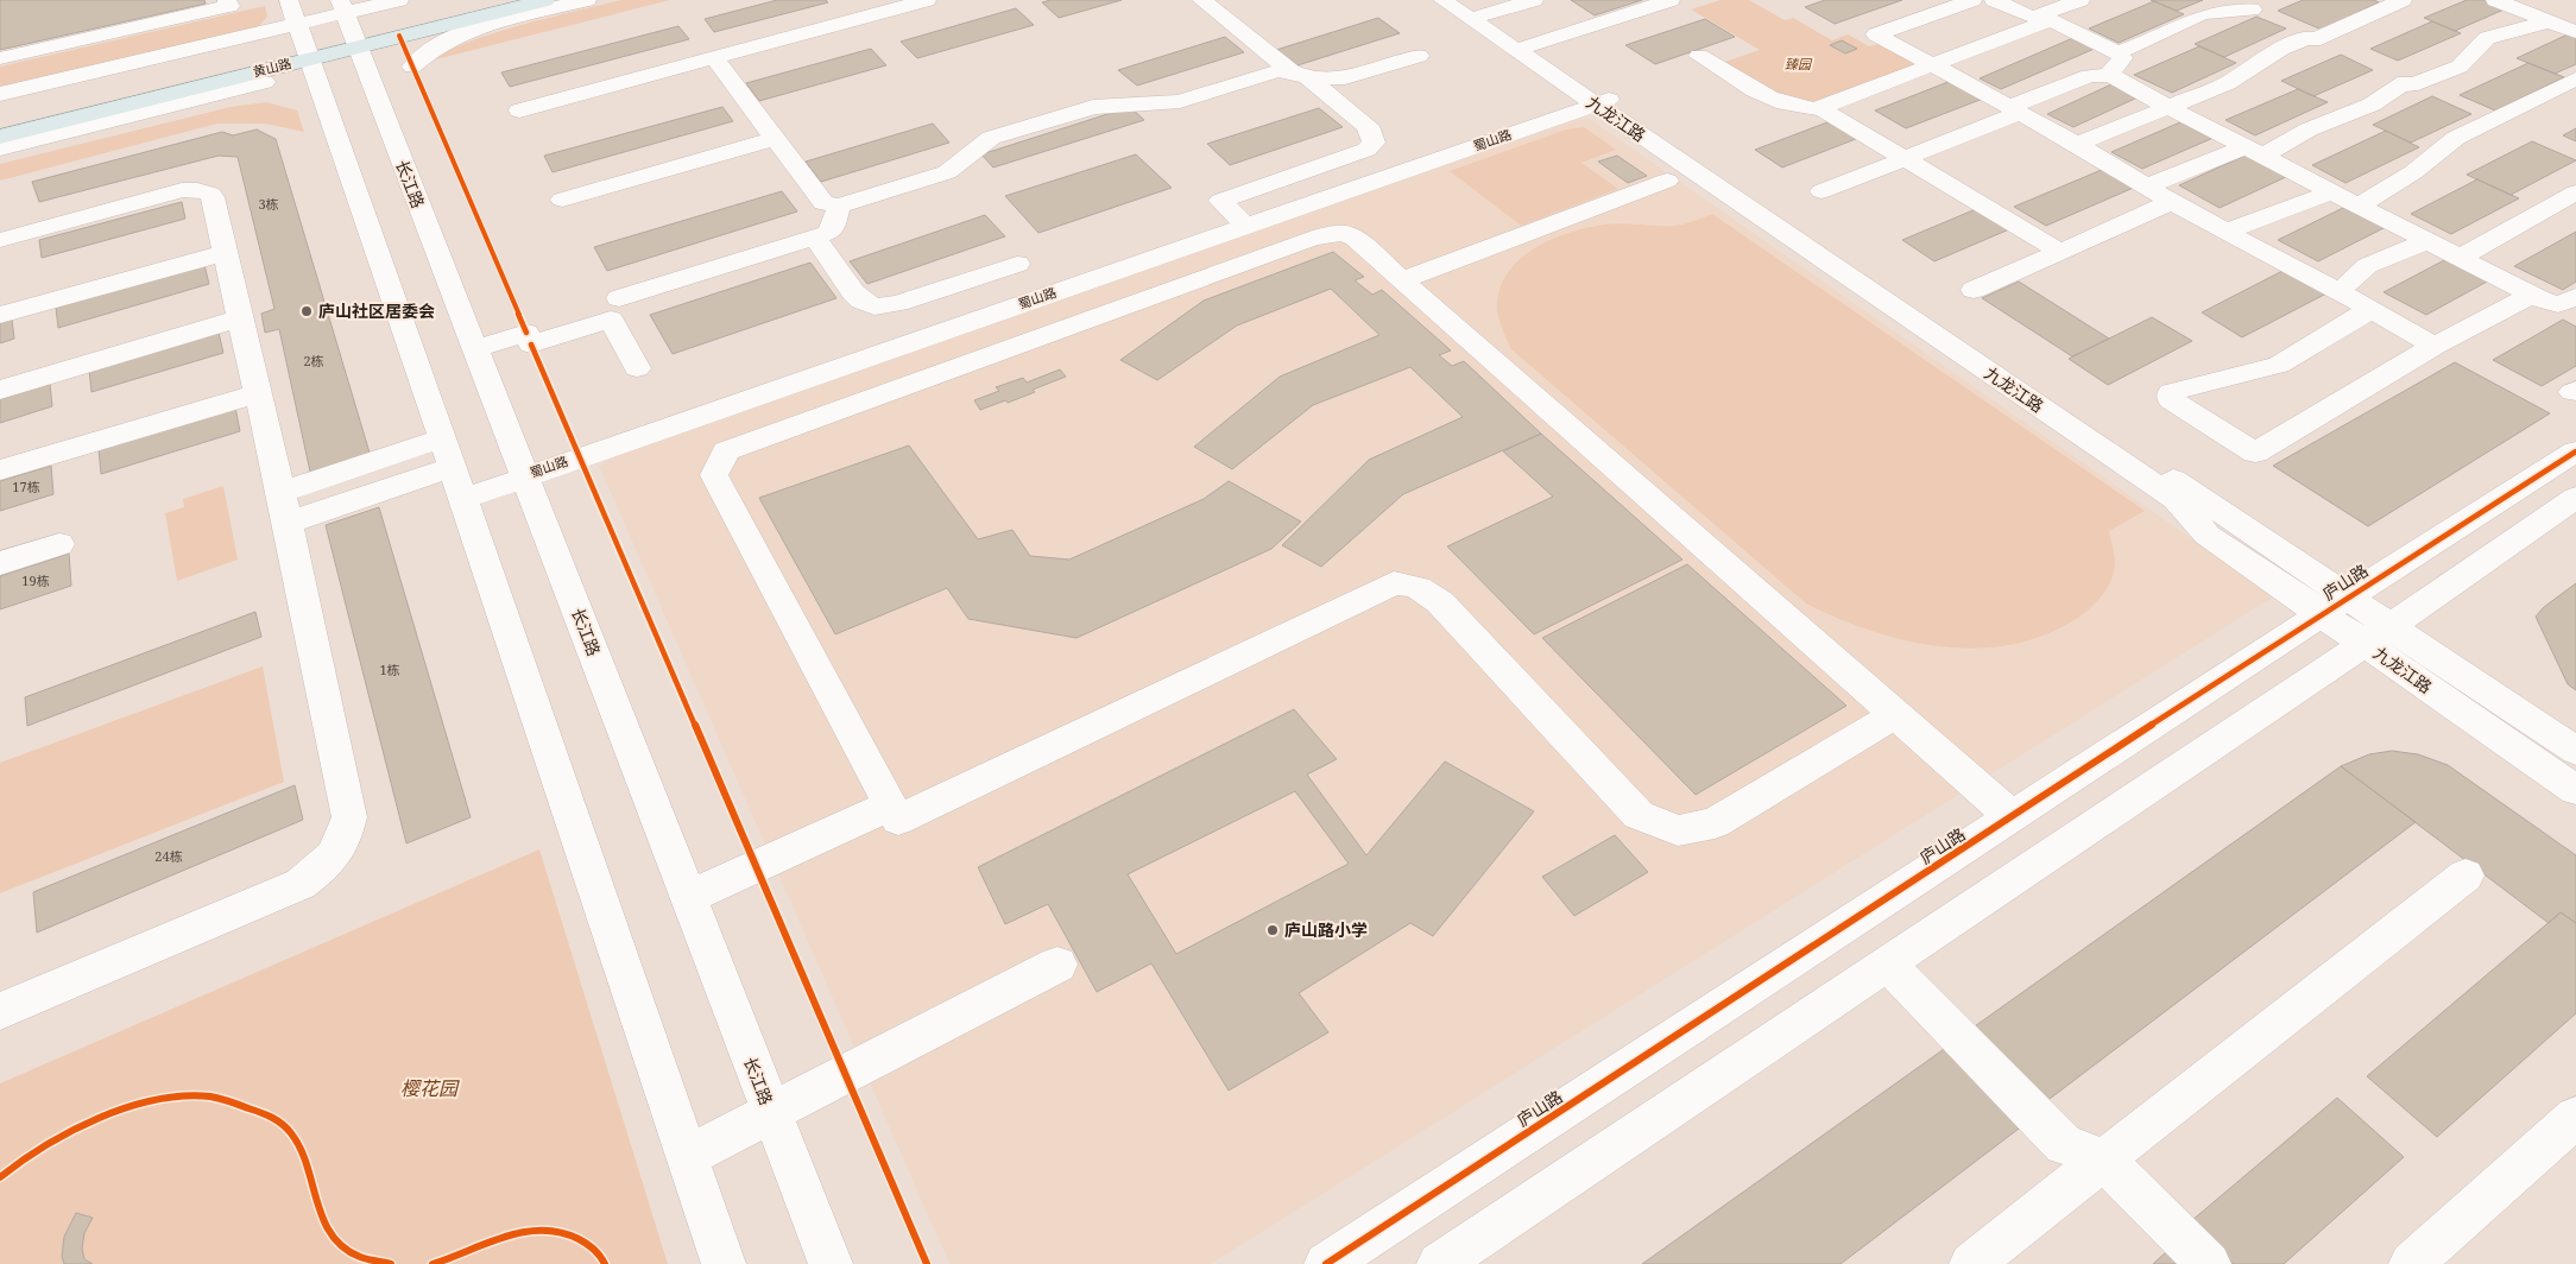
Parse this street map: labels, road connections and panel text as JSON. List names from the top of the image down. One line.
{"streets":{"main road":["黄山路"],"street":["九龙江路","蜀山路","长江路","庐山路"]},"crossings":[["黄山路","长江路"],["九龙江路","蜀山路"],["九龙江路","庐山路"],["蜀山路","长江路"]],"parks":["臻园","樱花园"],"places":["庐山社区居委会","庐山路小学"],"house_numbers":["3栋","2栋","17栋","19栋","1栋","24栋"]}
